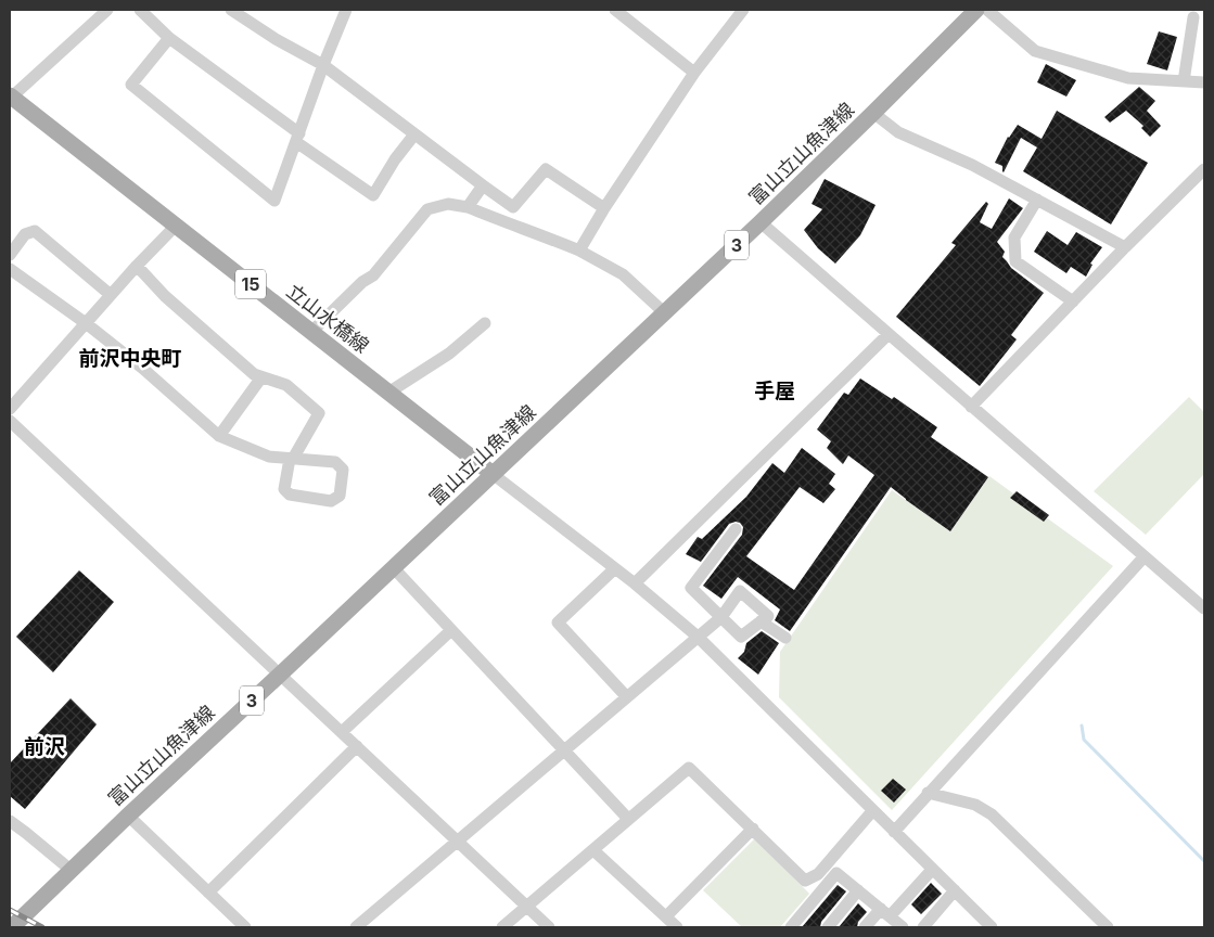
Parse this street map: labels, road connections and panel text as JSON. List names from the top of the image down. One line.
{"streets":{"main road":["富山立山魚津線","3","15","立山水橋線"]},"crossings":[["富山立山魚津線","立山水橋線"]],"districts":["前沢中央町","手屋","前沢"]}
